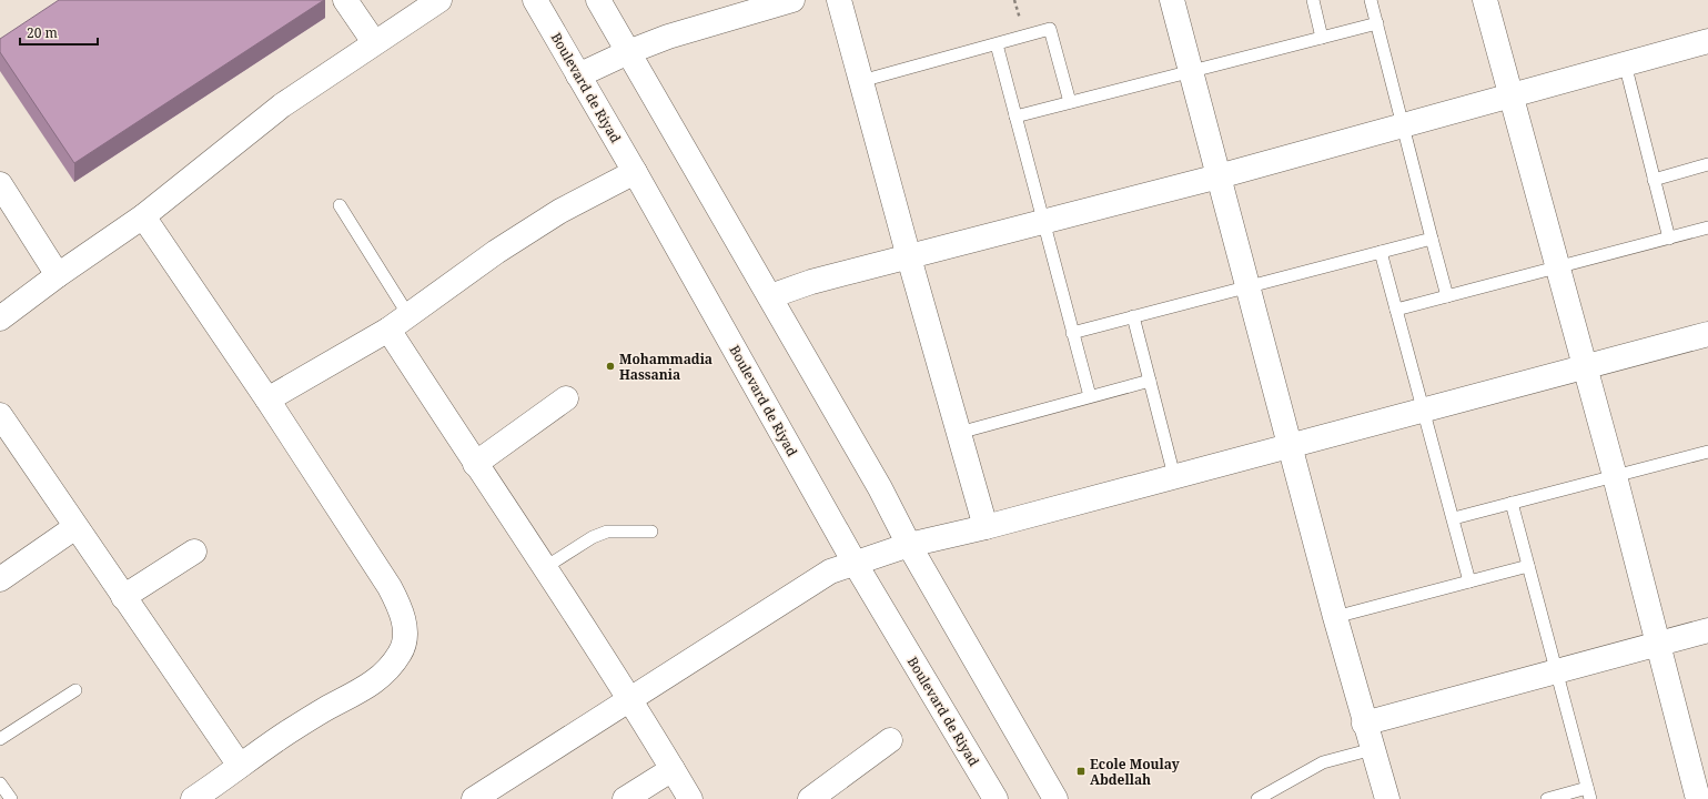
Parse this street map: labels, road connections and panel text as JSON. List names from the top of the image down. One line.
{"streets":{"street":["Boulevard de Riyad"]},"places":{"other":["Mohammadia Hassania"],"transit":["Ecole Moulay Abdellah"]},"scale_bar":"20 m"}
